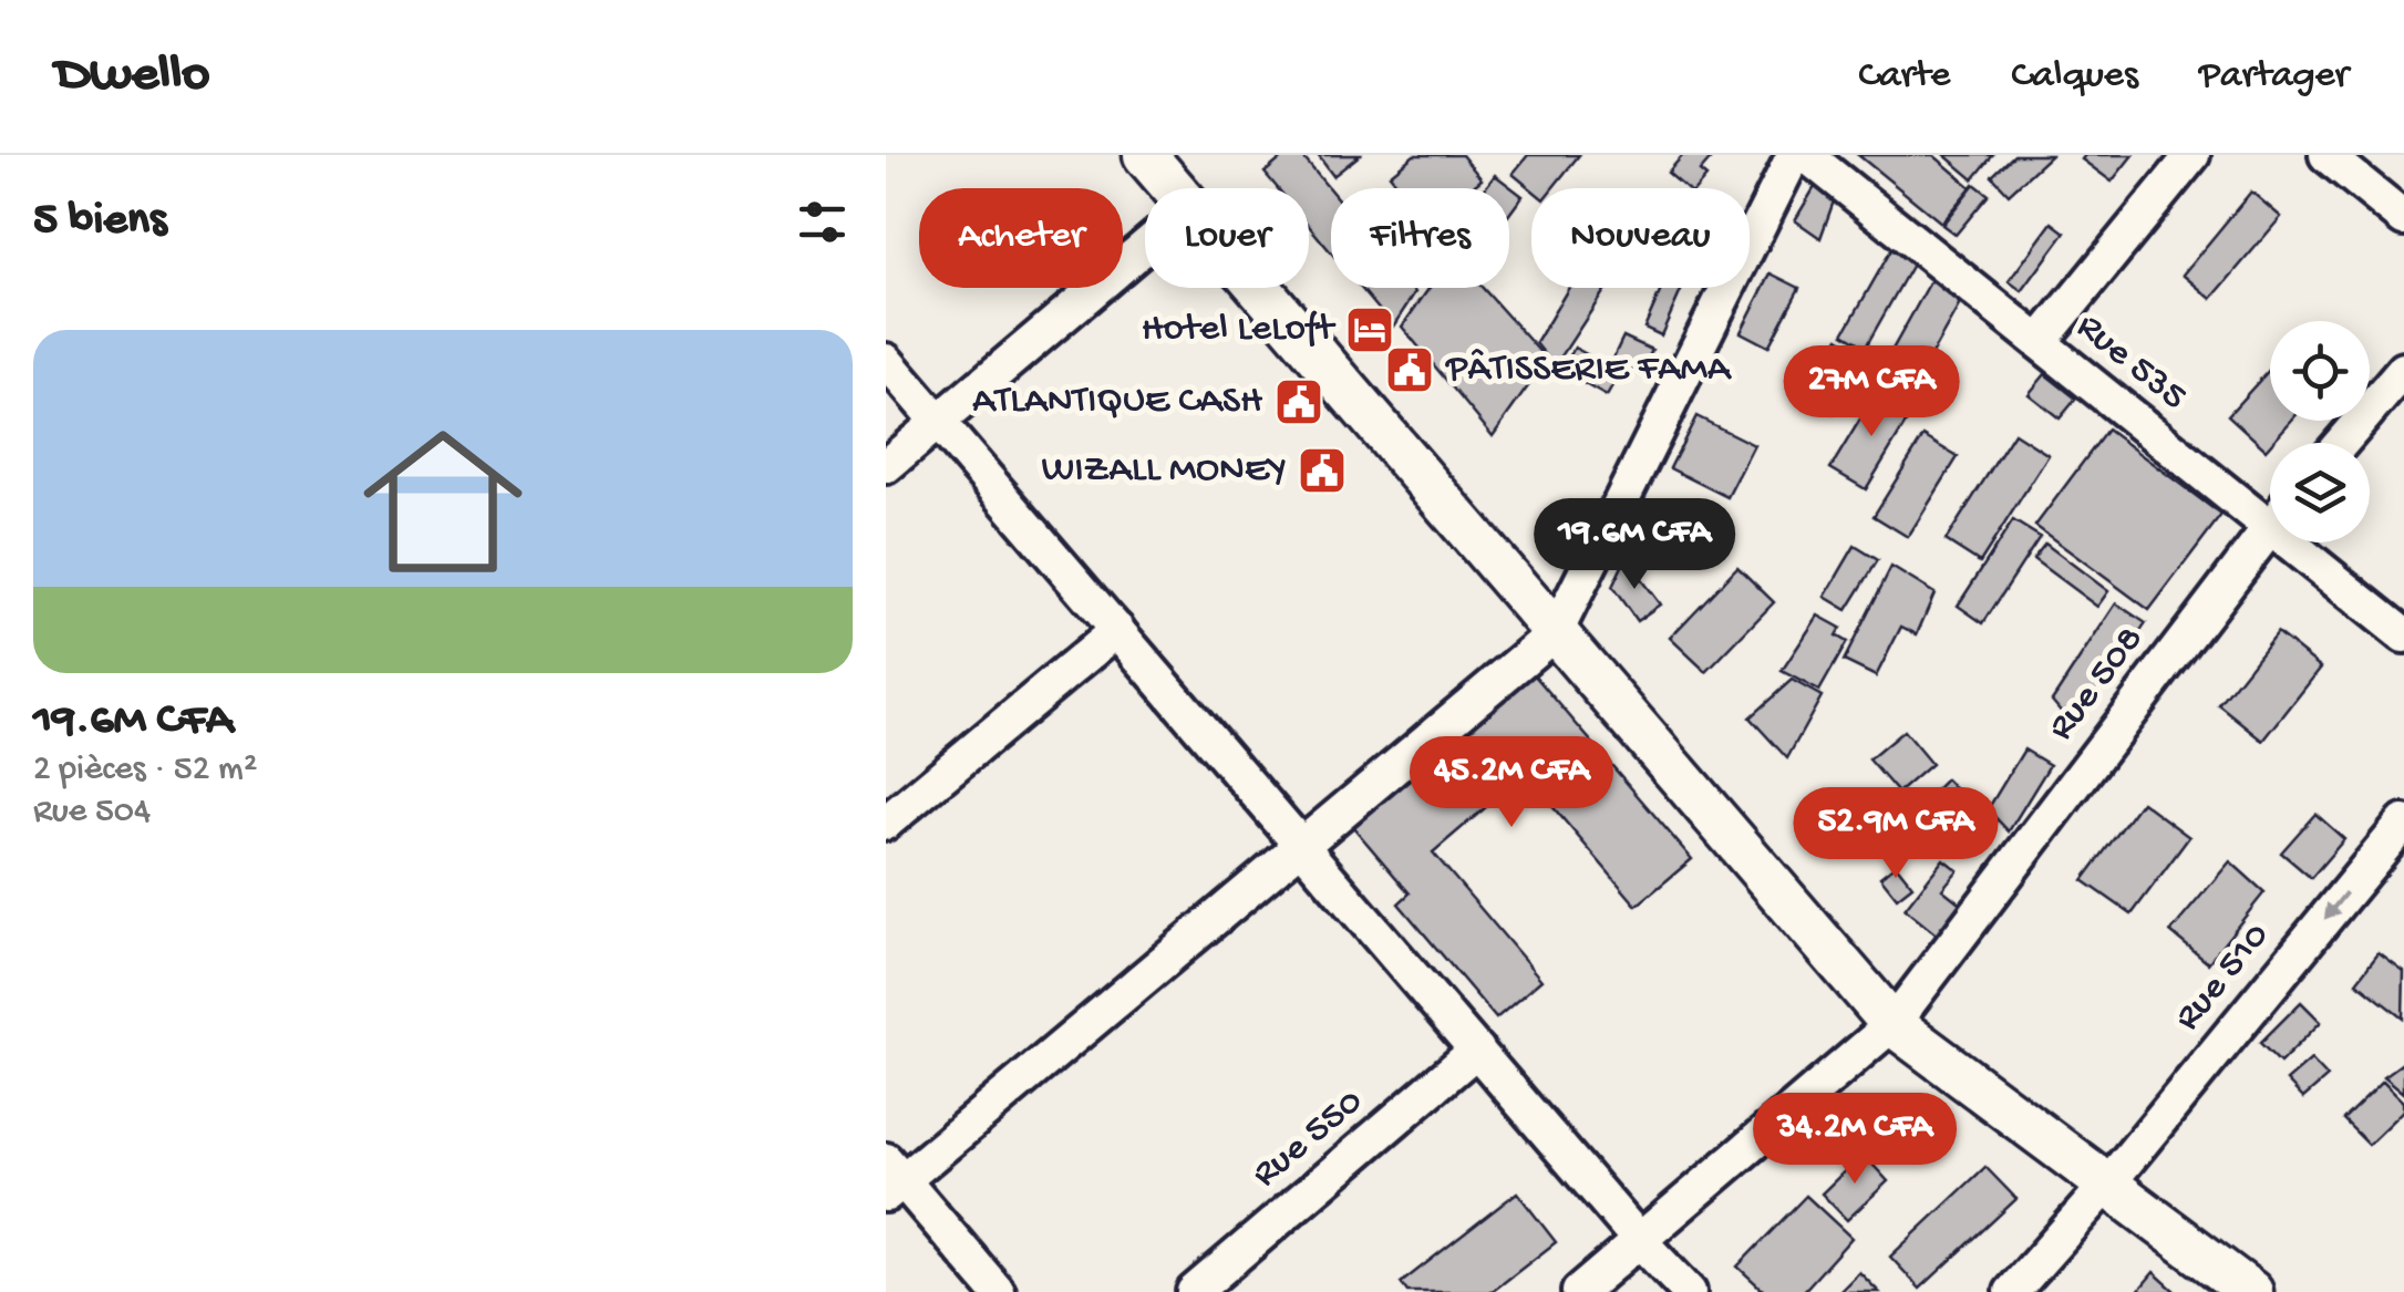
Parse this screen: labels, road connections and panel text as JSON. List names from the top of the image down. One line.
{"streets":{"street":["Rue 535","Rue 508","Rue 510","Rue 550"]},"one_way":["Rue 510"],"places":{"hotel":["Hotel LeLoft"],"public building":["PÂTISSERIE FAMA","ATLANTIQUE CASH","WIZALL MONEY"]},"page":{"header":"Dwello","nav":["Carte","Calques","Partager"],"heading":"5 biens","chip":["Acheter","Louer","Filtres","Nouveau"],"list":[{"name":"19.6M CFA","note":"2 pièces · 52 m² · Rue 504"}],"price":["27M CFA","19.6M CFA","45.2M CFA","52.9M CFA","34.2M CFA"]}}
